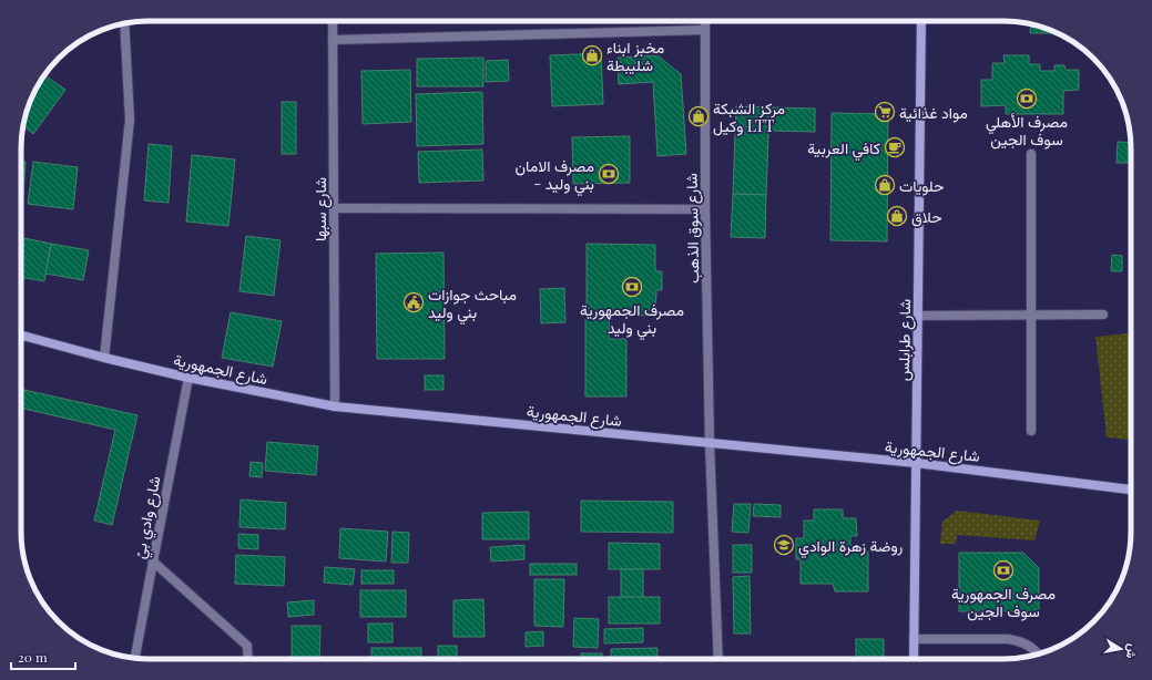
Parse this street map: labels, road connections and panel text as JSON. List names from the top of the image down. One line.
{"streets":{"main road":["شارع طرابلس","شارع الجمهورية"],"street":["شارع سبها","شارع سوق الذهب","شارع وادي بيً"]},"crossings":[["شارع سبها","شارع الجمهورية"],["شارع سوق الذهب","شارع الجمهورية"],["شارع طرابلس","شارع الجمهورية"],["شارع الجمهورية","شارع وادي بيً"]],"places":{"shop":["مخبز ابناء شليبطة","مركز الشبكة وكيل LTT","حلويات","حلاق"],"bank":["مصرف الأهلي سوف الجين","مصرف الامان - بني وليد","مصرف الجمهورية بني وليد","مصرف الجمهورية سوف الجين"],"supermarket":["مواد غذائية"],"cafe":["كافي العربية"],"public building":["مباحث جوازات بني وليد"],"school or university":["روضة زهرة الوادي"]},"scale_bar":"20 m","north":"right"}
